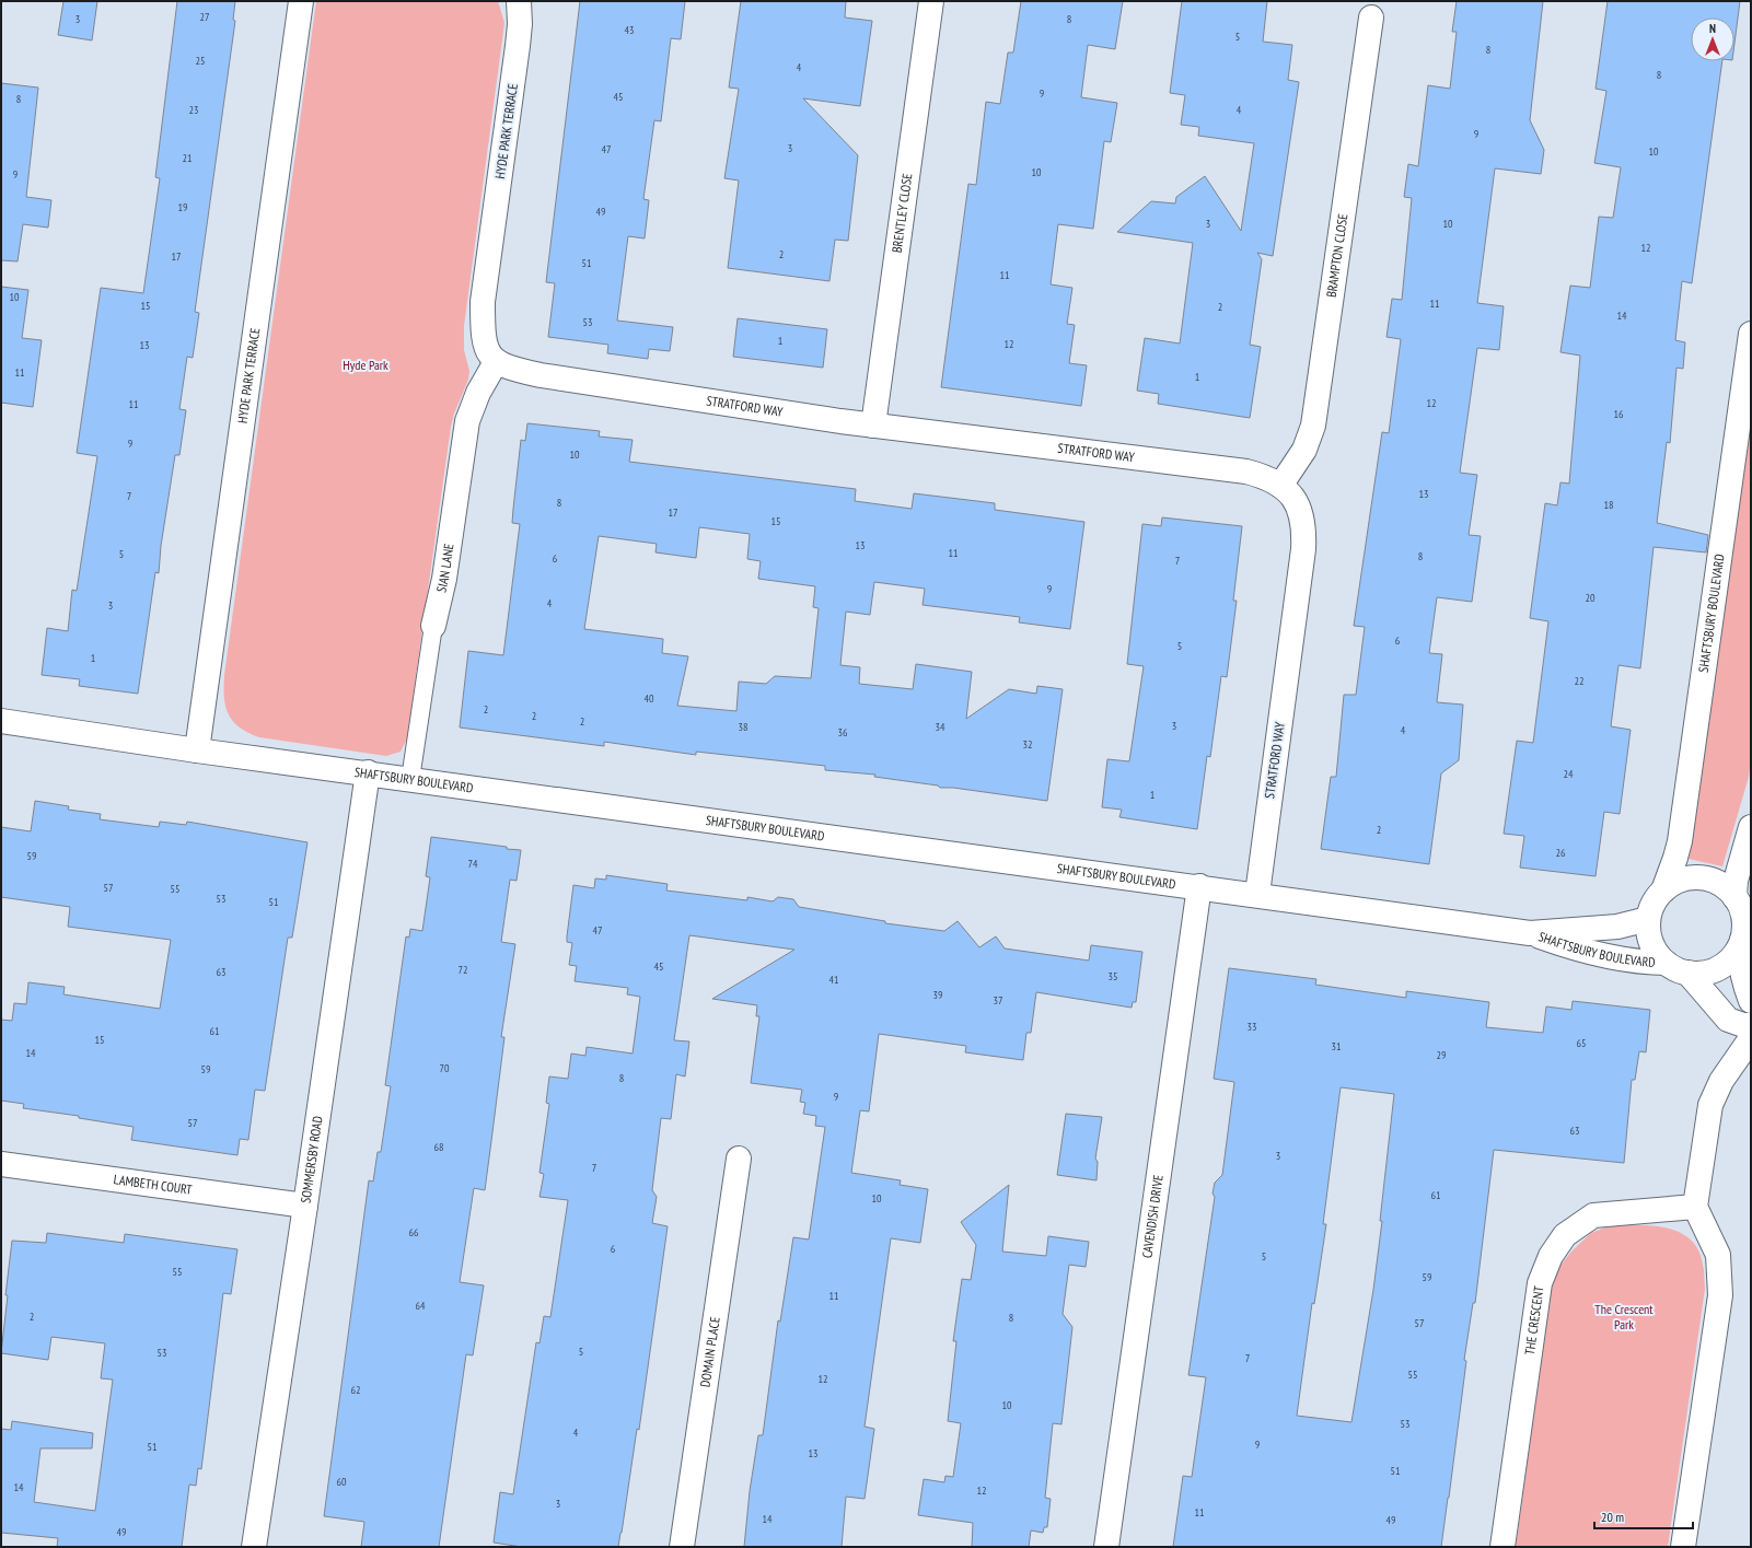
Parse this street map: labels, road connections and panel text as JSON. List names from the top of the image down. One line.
{"streets":{"street":["HYDE PARK TERRACE","BRENTLEY CLOSE","BRAMPTON CLOSE","STRATFORD WAY","SIAN LANE","SHAFTSBURY BOULEVARD","SOMMERSBY ROAD","LAMBETH COURT","CAVENDISH DRIVE","THE CRESCENT","DOMAIN PLACE"]},"crossings":[["HYDE PARK TERRACE","STRATFORD WAY"],["HYDE PARK TERRACE","SIAN LANE"],["HYDE PARK TERRACE","SHAFTSBURY BOULEVARD"],["BRENTLEY CLOSE","STRATFORD WAY"],["BRAMPTON CLOSE","STRATFORD WAY"],["STRATFORD WAY","SIAN LANE"],["STRATFORD WAY","SHAFTSBURY BOULEVARD"],["SIAN LANE","SHAFTSBURY BOULEVARD"],["SHAFTSBURY BOULEVARD","SOMMERSBY ROAD"],["SHAFTSBURY BOULEVARD","CAVENDISH DRIVE"],["SOMMERSBY ROAD","LAMBETH COURT"]],"parks":["Hyde Park","The Crescent Park"],"house_numbers":["27","3","8","43","5","8","25","4","8","9","45","8","23","4","9","3","47","10","21","10","9","19","49","3","10","12","2","17","51","11","10","11","15","2","14","53","1","12","13","11","1","12","11","16","9","10","13","7","8","18","17","15","13","11","5","8","6","7","9","20","4","3","6","5","1","22","40","2","2","2","3","38","34","4","36","32","24","1","2","26","59","74","57","55","53","51","47","45","72","63","35","41","39","37","33","61","15","65","31","14","29","70","59","8","9","57","63","68","3","7","61","10","66","6","5","55","59","11","64","2","8","57","5","53","7","55","12","62","10","53","4","9","51","13","51","60","14","12","3","11","14","49","49"],"scale_bar":"20 m","north":"top"}
